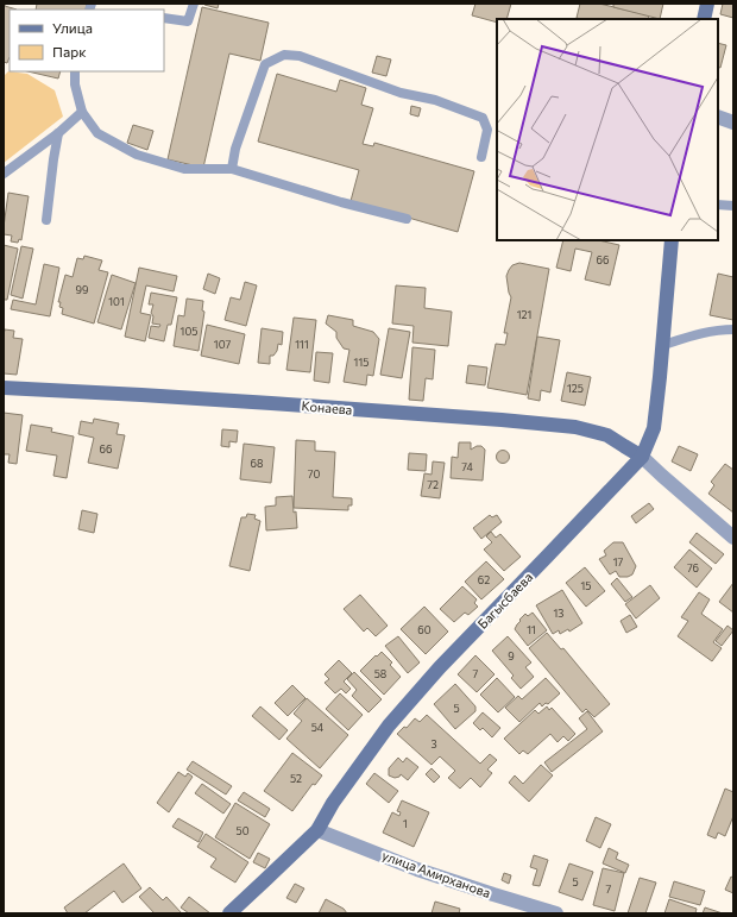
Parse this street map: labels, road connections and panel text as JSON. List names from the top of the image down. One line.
{"streets":{"street":["Конаева","Багысбаева","улица Амирханова"]},"crossings":[["Конаева","Багысбаева"],["Багысбаева","улица Амирханова"]],"house_numbers":["66","99","101","121","105","107","111","115","125","66","68","74","70","72","17","76","62","15","13","60","11","9","58","7","5","54","3","52","1","50","5","7"],"legend":["Улица","Парк"]}
